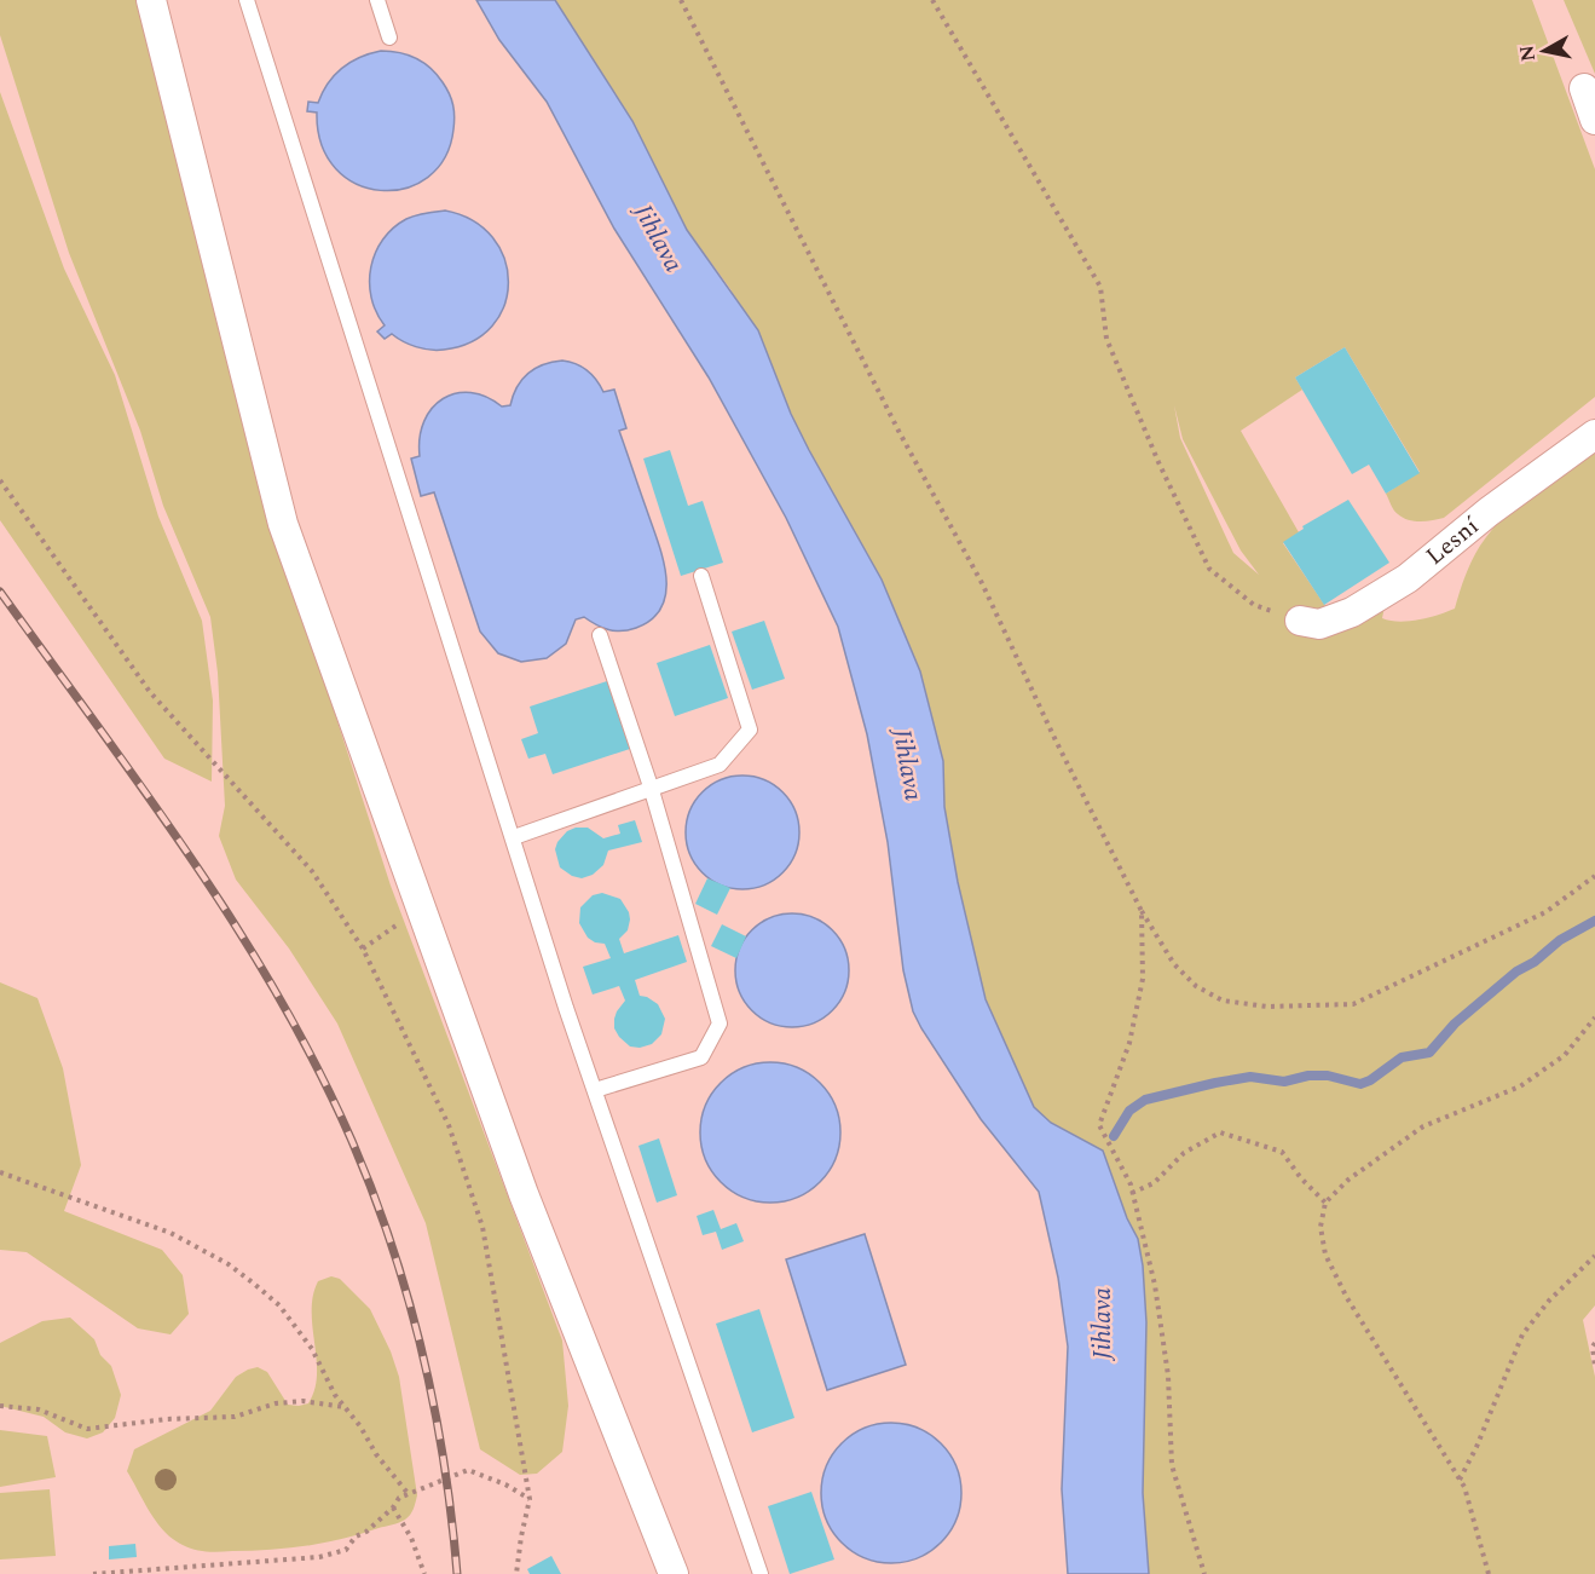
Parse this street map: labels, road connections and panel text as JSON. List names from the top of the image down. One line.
{"streets":{"street":["Lesní"]},"water":["Jihlava"],"north":"left"}
